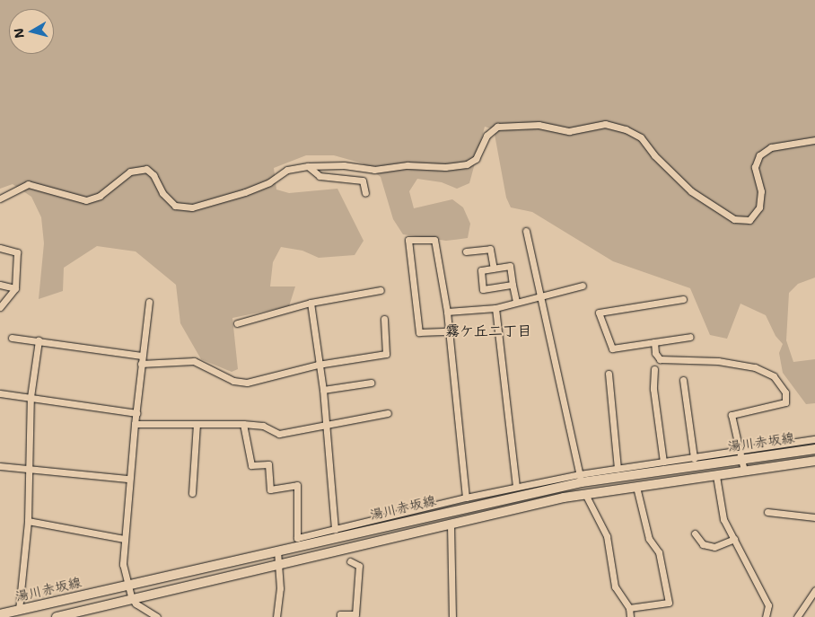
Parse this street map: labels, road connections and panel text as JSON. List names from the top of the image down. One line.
{"streets":{"main road":["湯川赤坂線"]},"districts":["霧ケ丘二丁目"],"north":"left"}
